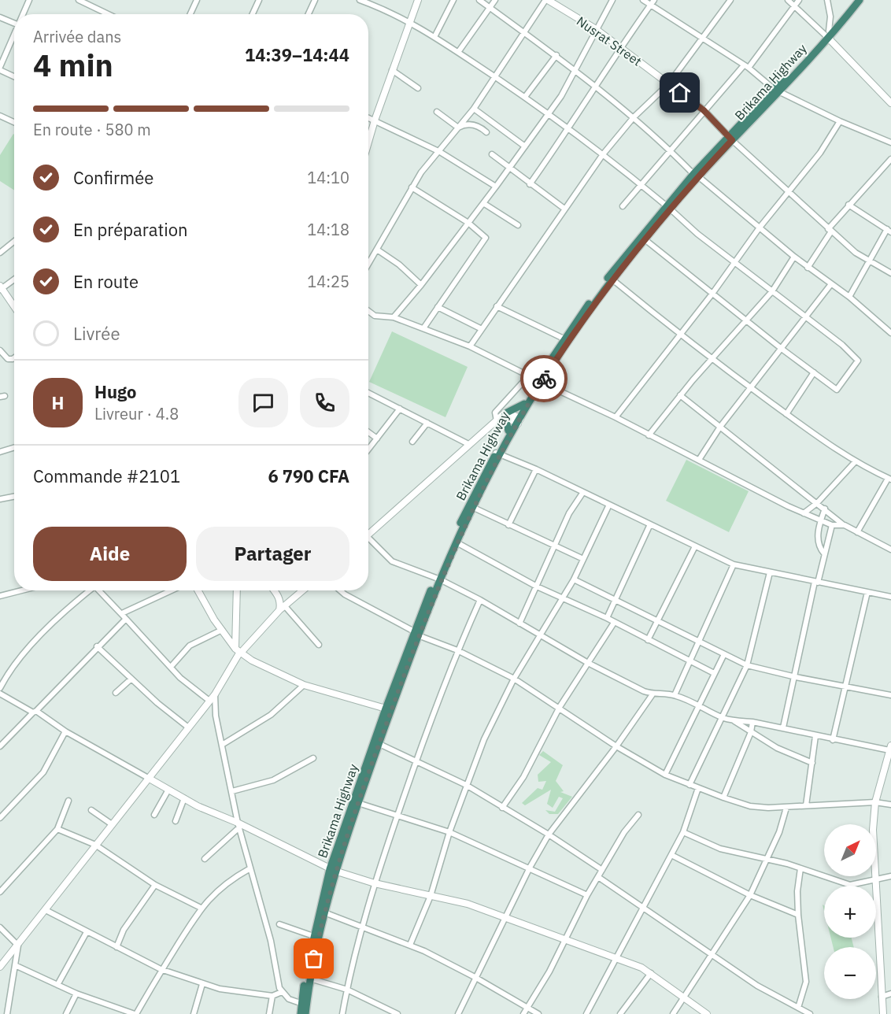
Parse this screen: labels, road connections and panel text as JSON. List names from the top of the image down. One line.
{"streets":{"highway":["Brikama Highway"],"street":["Nusrat Street"]},"crossings":[["Nusrat Street","Brikama Highway"]],"north":"top right","page":{"heading":["4 min","Arrivée dans","14:39–14:44"],"panel":["Hugo","Livreur · 4.8","Commande #2101","6 790 CFA"],"bar":"En route · 580 m","list":[["Confirmée","14:10"],["En préparation","14:18"],["En route","14:25"],"Livrée"],"round":"H","buttons":["Aide","Partager"],"map_buttons":["+","−"]}}
